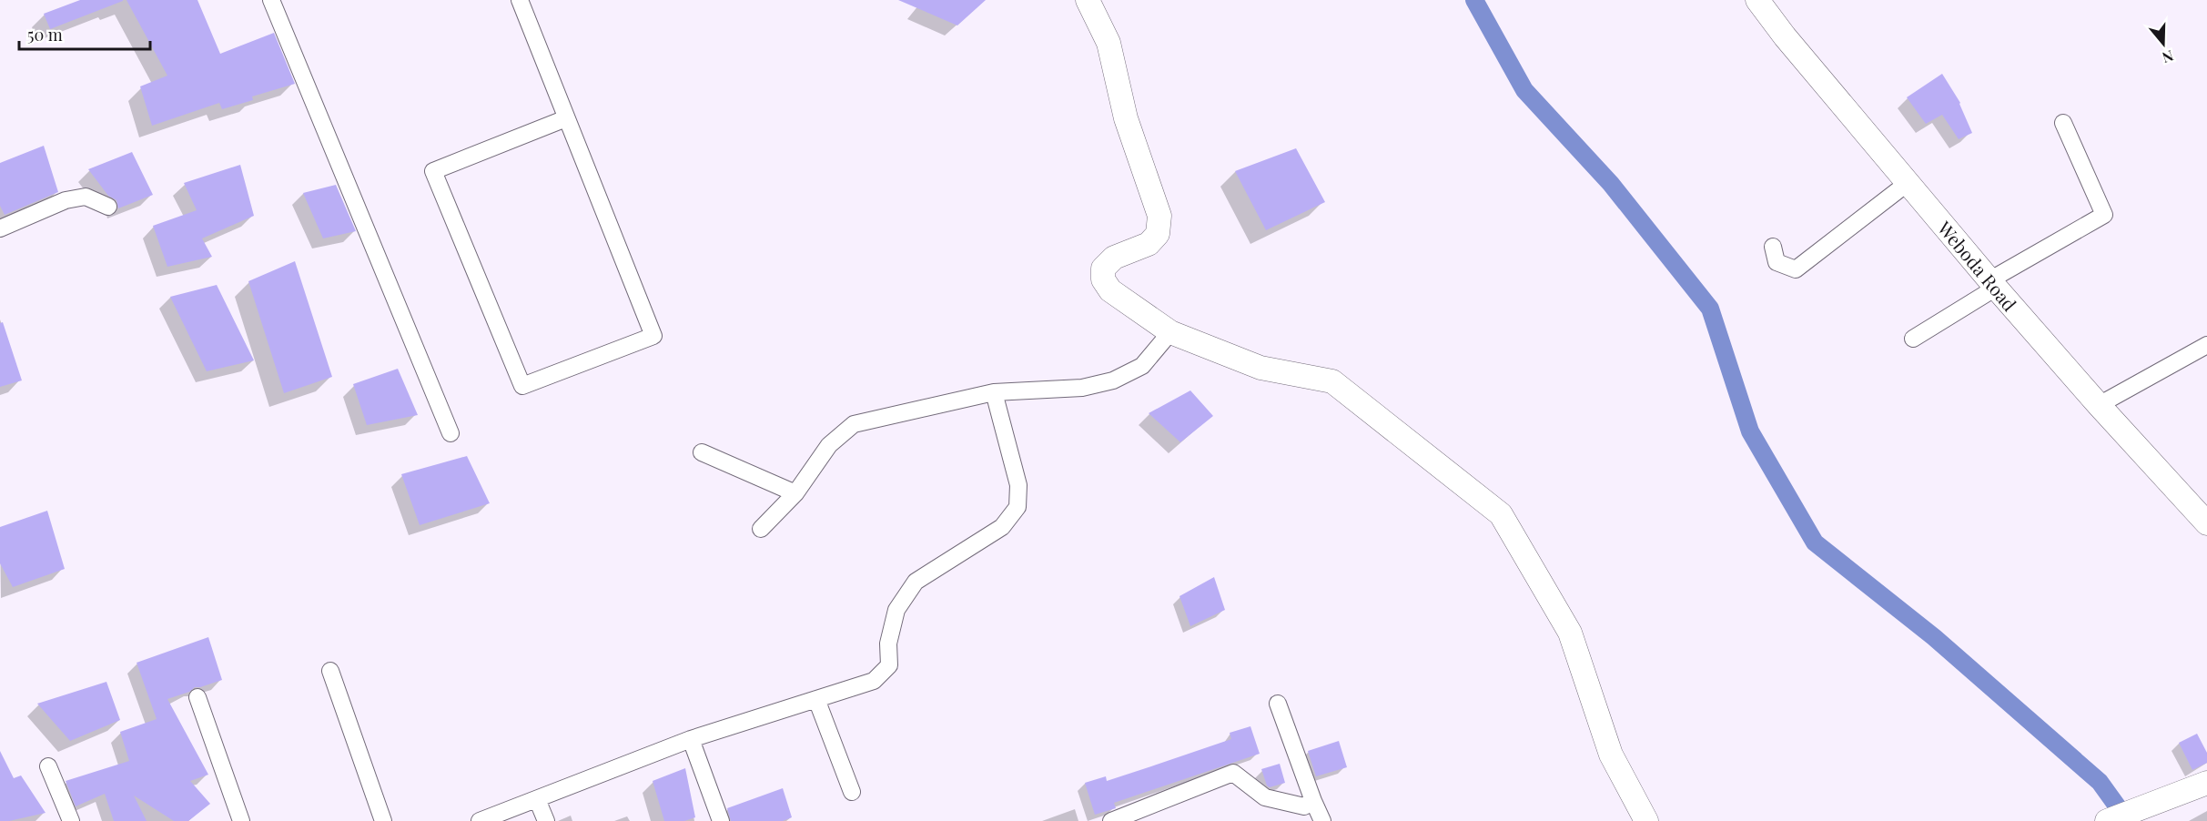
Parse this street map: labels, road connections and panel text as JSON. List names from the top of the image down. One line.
{"streets":{"street":["Weboda Road"]},"scale_bar":"50 m","north":"bottom"}
